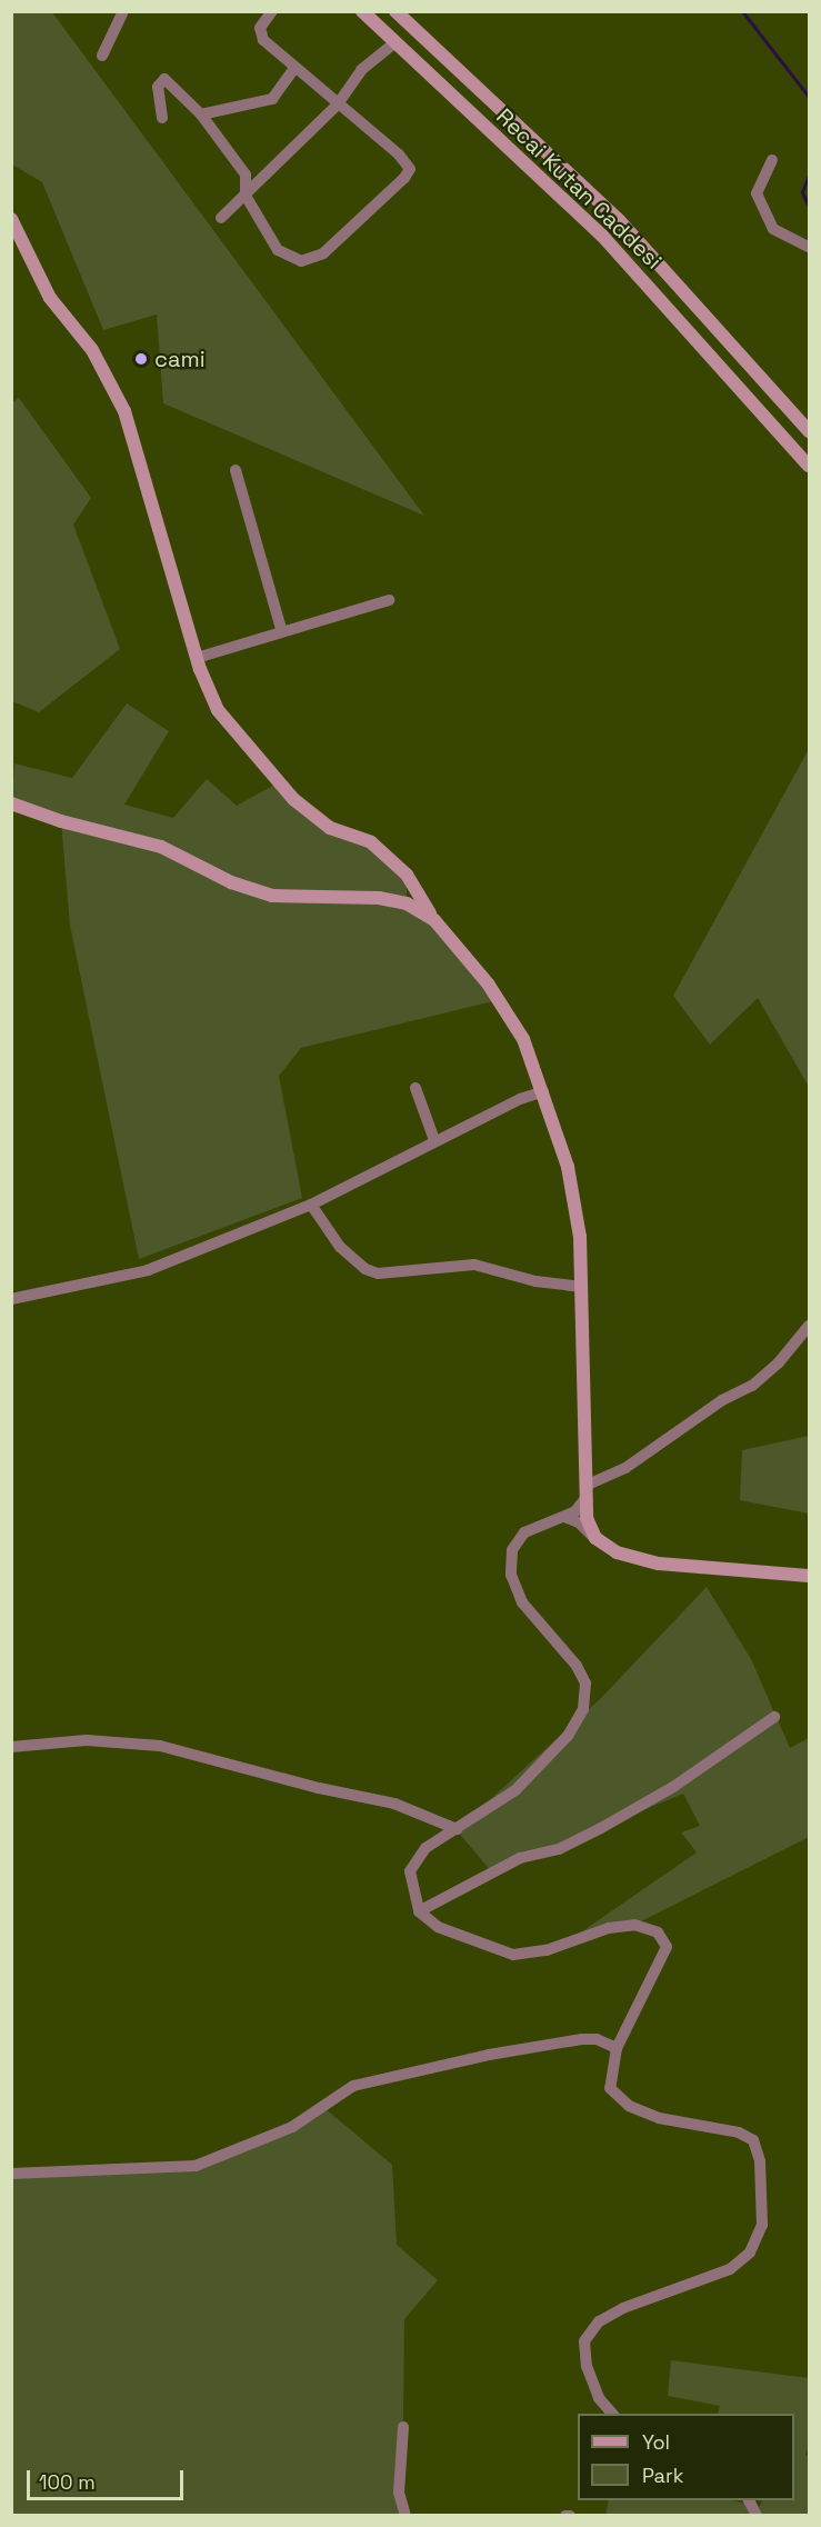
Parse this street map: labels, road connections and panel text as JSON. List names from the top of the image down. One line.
{"streets":{"street":["Recai Kutan Caddesi"]},"places":["cami"],"legend":["Yol","Park"],"scale_bar":"100 m"}
